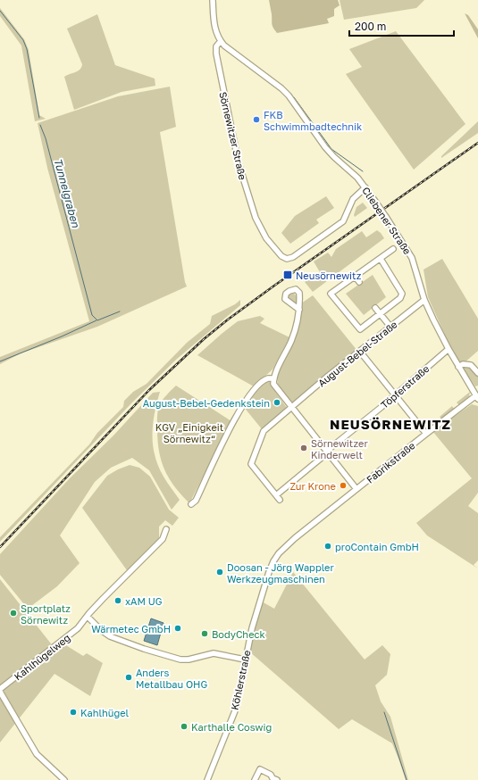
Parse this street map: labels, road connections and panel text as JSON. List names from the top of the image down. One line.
{"streets":{"street":["Sörnewitzer Straße","Cliebener Straße","August-Bebel-Straße","Töpferstraße","Fabrikstraße","Kahlhügelweg","Köhlerstraße"]},"crossings":[["Sörnewitzer Straße","Cliebener Straße"],["Cliebener Straße","August-Bebel-Straße"],["Cliebener Straße","Töpferstraße"],["Cliebener Straße","Fabrikstraße"],["August-Bebel-Straße","Töpferstraße"],["Fabrikstraße","Köhlerstraße"]],"districts":["NEUSÖRNEWITZ"],"water":["Tunnelgraben"],"parks":["KGV „Einigkeit Sörnewitz“"],"places":{"other":["FKB Schwimmbadtechnik","August-Bebel-Gedenkstein","Sörnewitzer Kinderwelt","Zur Krone","proContain GmbH","Doosan - Jörg Wappler Werkzeugmaschinen","xAM UG","Sportplatz Sörnewitz","Wärmetec GmbH","BodyCheck","Anders Metallbau OHG","Kahlhügel","Karthalle Coswig"],"transit":["Neusörnewitz"]},"scale_bar":"200 m"}
